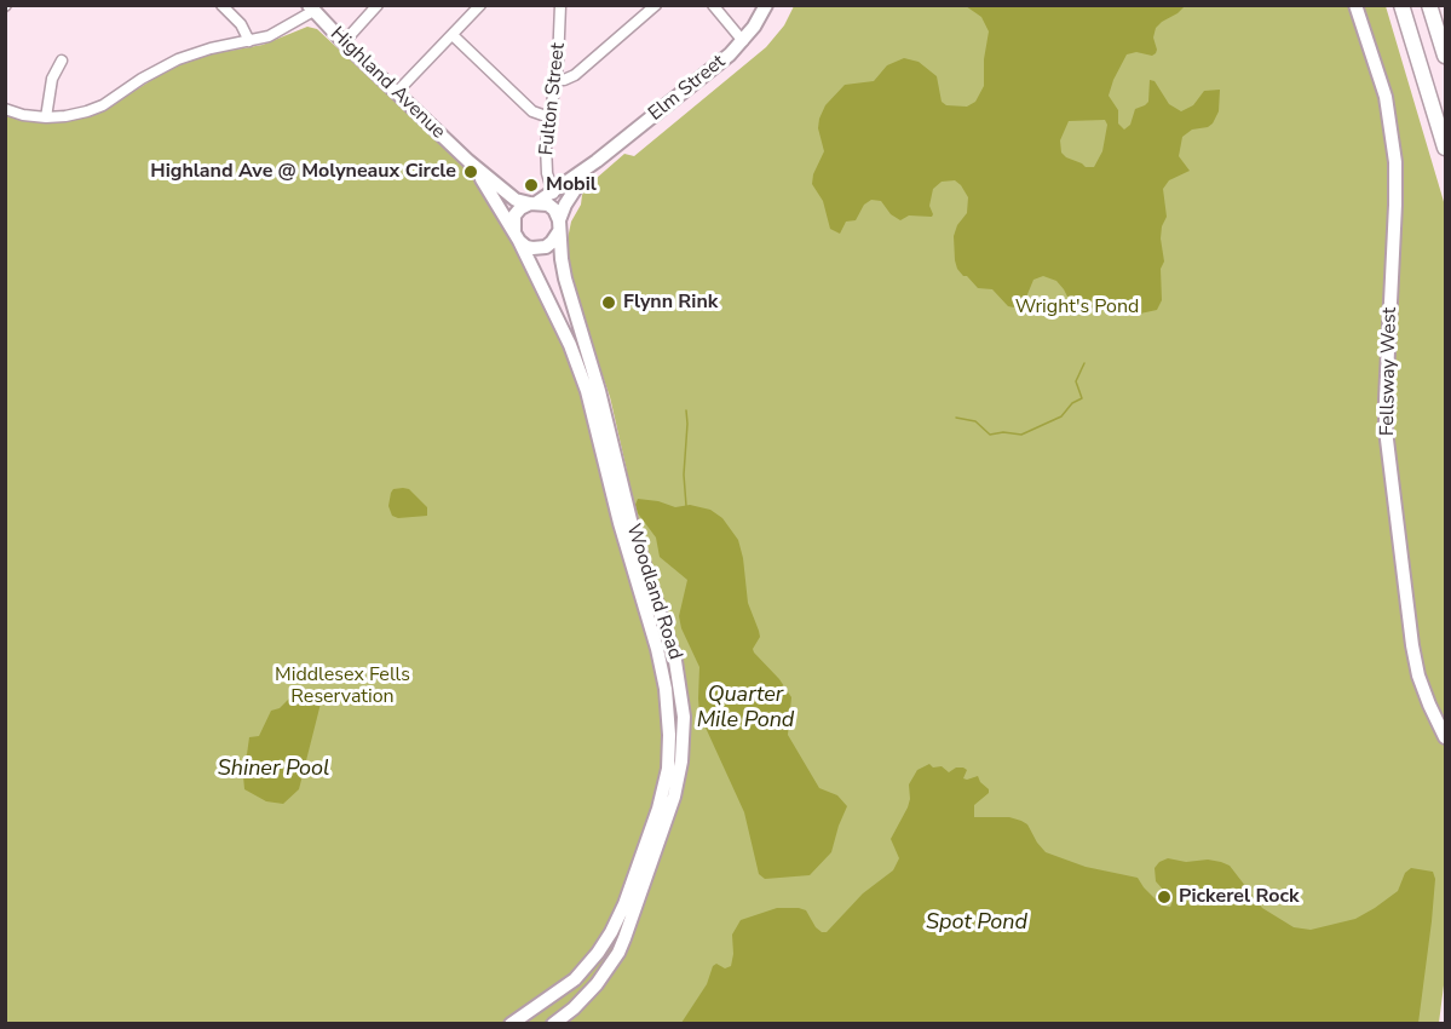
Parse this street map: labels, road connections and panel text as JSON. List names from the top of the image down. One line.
{"streets":{"main road":["Highland Avenue","Elm Street","Fellsway West","Woodland Road"],"street":["Fulton Street"]},"crossings":[["Highland Avenue","Elm Street"],["Highland Avenue","Woodland Road"],["Elm Street","Fulton Street"],["Elm Street","Woodland Road"]],"water":["Quarter Mile Pond","Shiner Pool","Spot Pond"],"parks":["Wright's Pond","Middlesex Fells Reservation"],"places":["Highland Ave @ Molyneaux Circle","Mobil","Flynn Rink","Pickerel Rock"]}
